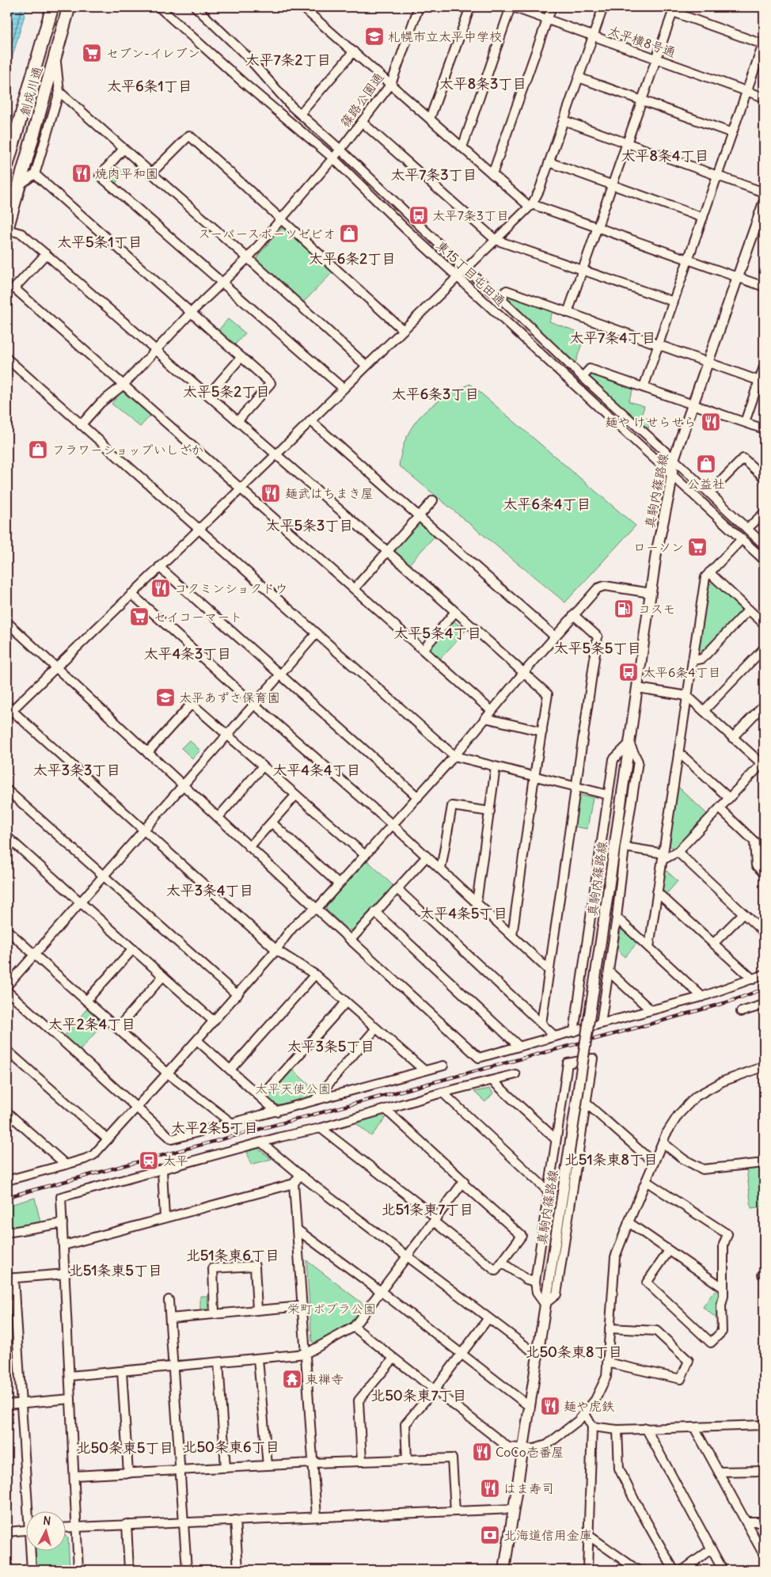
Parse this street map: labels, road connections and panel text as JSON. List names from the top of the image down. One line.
{"streets":{"highway":["創成川通"],"main road":["真駒内篠路線"],"street":["太平横8号通","篠路公園通","東15丁目屯田通"]},"crossings":[["篠路公園通","東15丁目屯田通"],["東15丁目屯田通","真駒内篠路線"]],"districts":["太平7条2丁目","太平8条3丁目","太平6条1丁目","太平8条4丁目","太平7条3丁目","太平5条1丁目","太平6条2丁目","太平7条4丁目","太平5条2丁目","太平6条3丁目","太平6条4丁目","太平5条3丁目","太平5条4丁目","太平5条5丁目","太平4条3丁目","太平3条3丁目","太平4条4丁目","太平3条4丁目","太平4条5丁目","太平2条4丁目","太平3条5丁目","太平2条5丁目","北51条東8丁目","北51条東7丁目","北51条東6丁目","北51条東5丁目","北50条東8丁目","北50条東7丁目","北50条東6丁目","北50条東5丁目"],"parks":["太平天使公園","栄町ポプラ公園"],"places":{"school or university":["札幌市立太平中学校","太平あずさ保育園"],"supermarket":["セブン-イレブン","ローソン","セイコーマート"],"restaurant":["焼肉平和園","麺や けせらせら","麺武はちまき屋","コクミンショクドウ","麺や虎鉄","CoCo壱番屋","はま寿司"],"bus stop":["太平7条3丁目","太平6条4丁目"],"shop":["スーパースポーツゼビオ","フラワーショップいしざか","公益社"],"fuel station":["コスモ"],"station":["太平"],"temple":["東禅寺"],"bank":["北海道信用金庫"]},"north":"top"}
